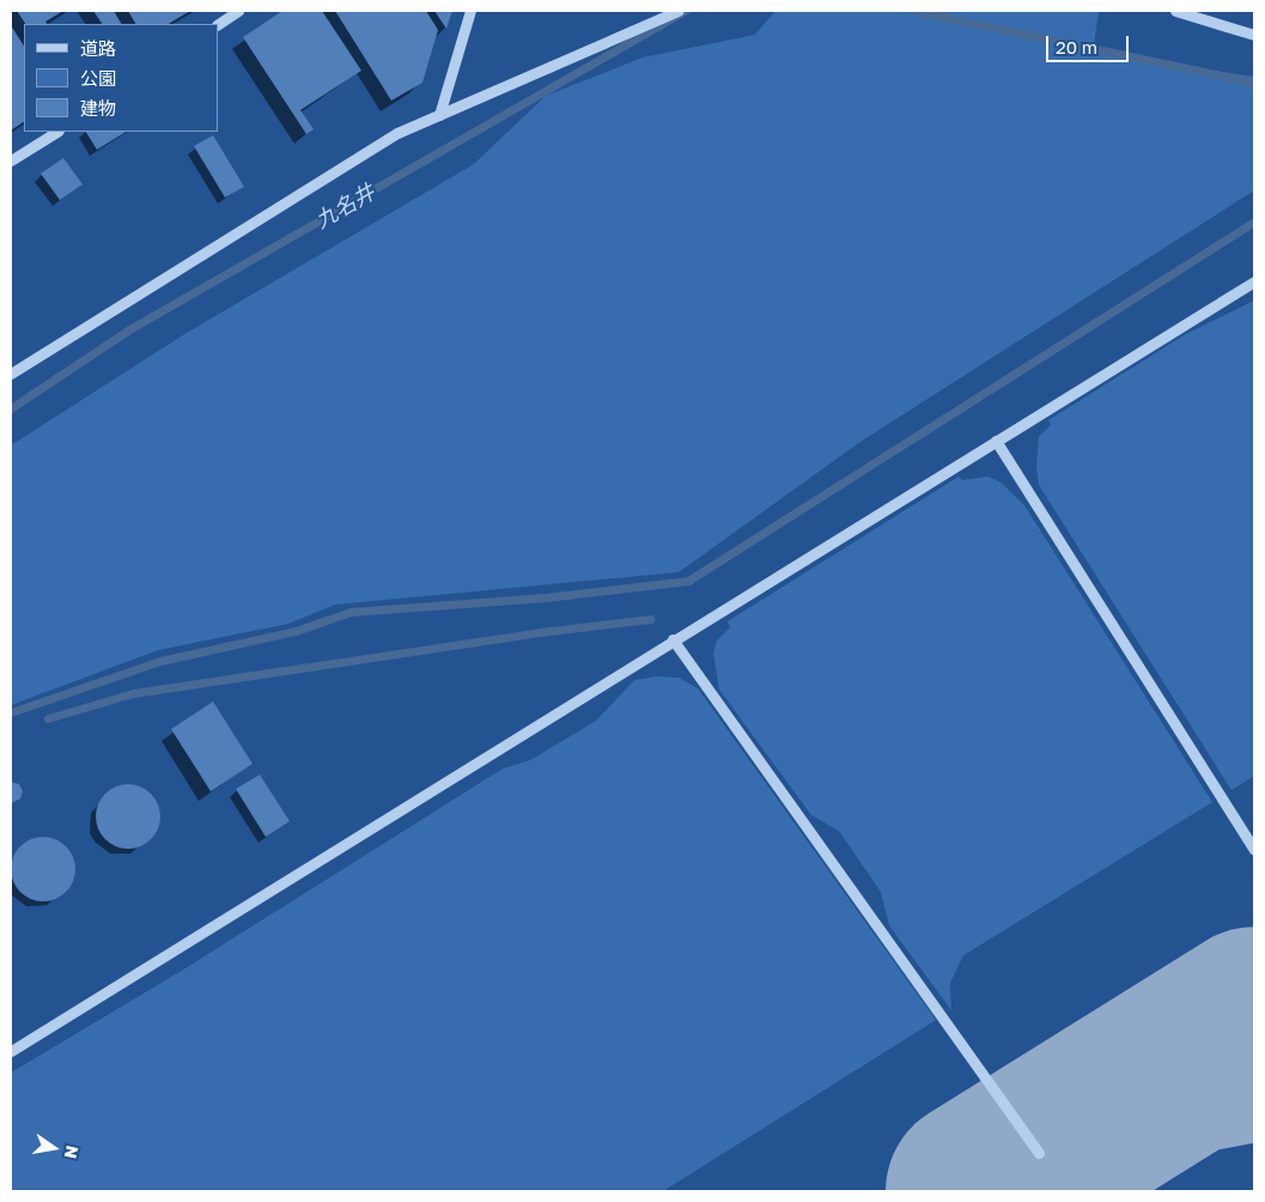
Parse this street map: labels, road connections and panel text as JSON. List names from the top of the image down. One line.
{"water":["九名井"],"legend":["道路","公園","建物"],"scale_bar":"20 m","north":"right"}
